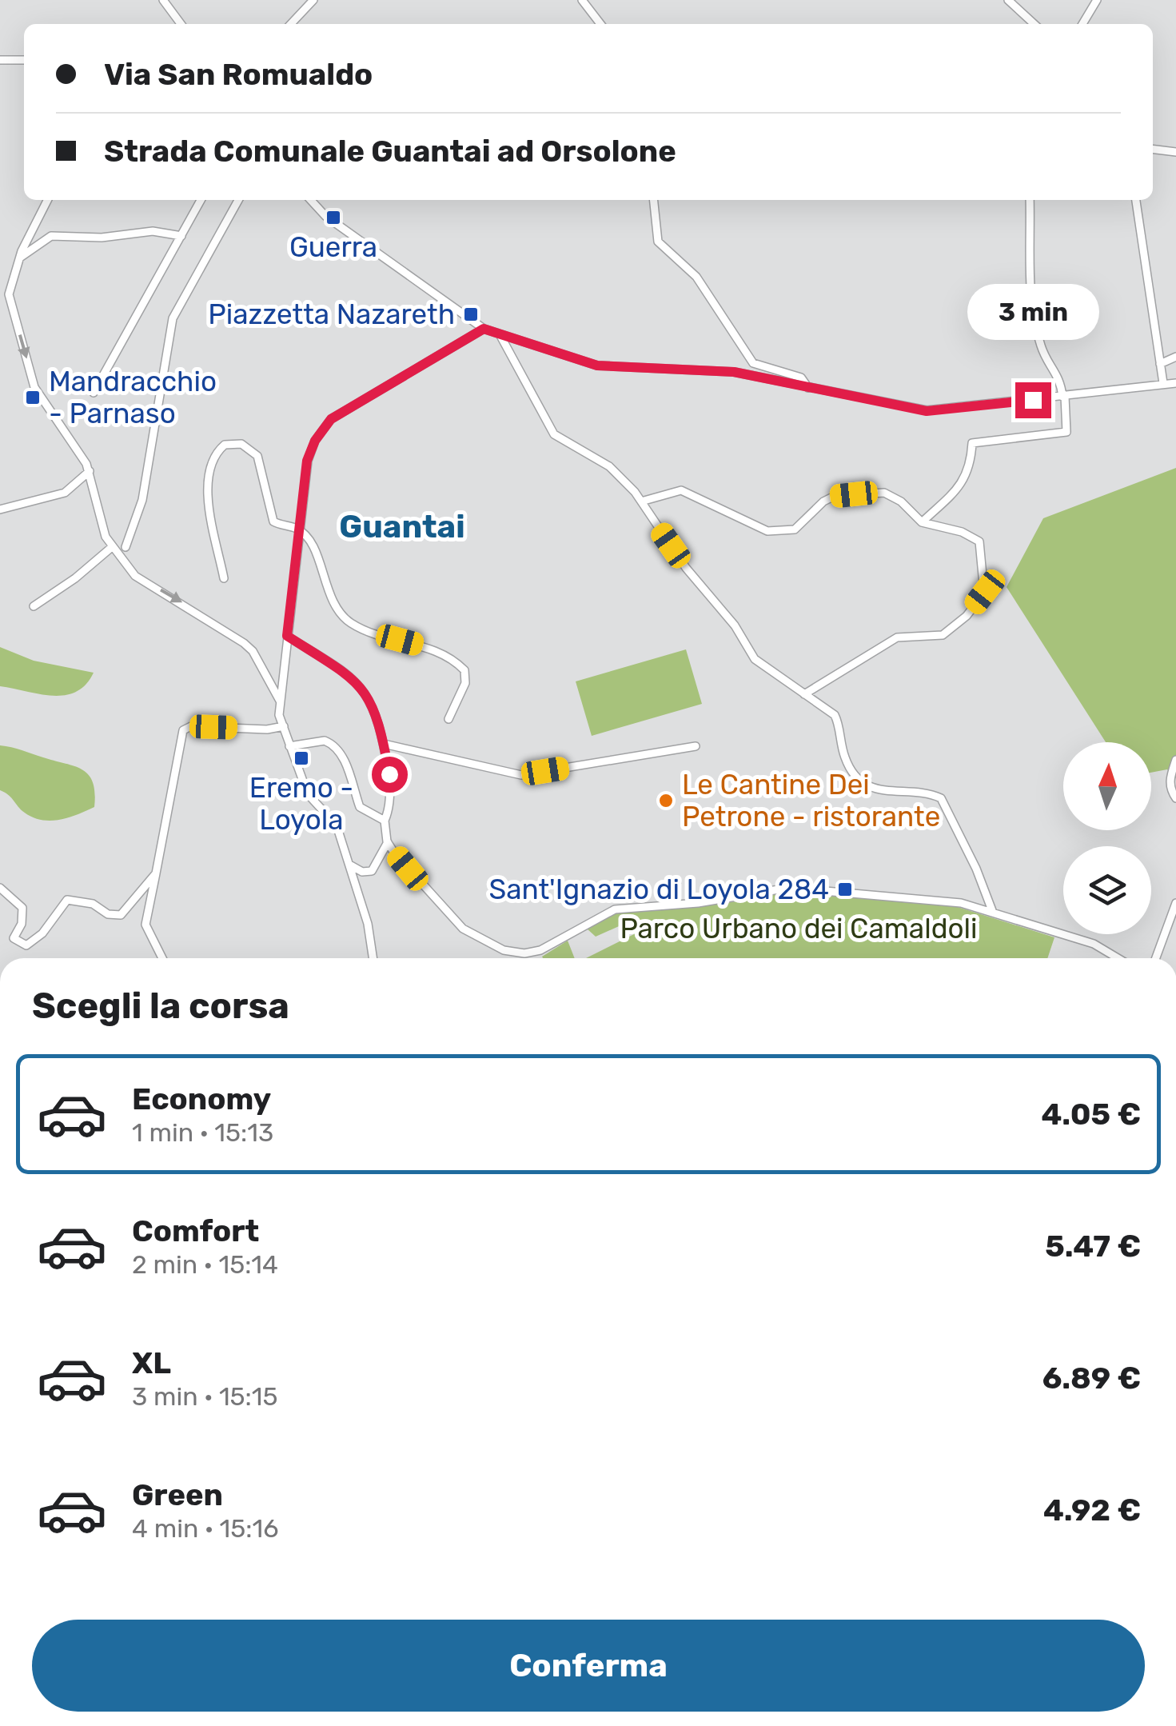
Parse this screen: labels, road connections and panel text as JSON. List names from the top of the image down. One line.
{"districts":["Guantai"],"parks":["Parco Urbano dei Camaldoli"],"places":{"transit":["Guerra","Piazzetta Nazareth","Mandracchio - Parnaso","Eremo - Loyola","Sant'Ignazio di Loyola 284"],"other":["Le Cantine Dei Petrone - ristorante"]},"north":"top","page":{"banner":["Via San Romualdo","Strada Comunale Guantai ad Orsolone"],"bubble":"3 min","heading":"Scegli la corsa","list":[{"name":"Economy","note":"1 min · 15:13","value":"4.05 €"},{"name":"Comfort","note":"2 min · 15:14","value":"5.47 €"},{"name":"XL","note":"3 min · 15:15","value":"6.89 €"},{"name":"Green","note":"4 min · 15:16","value":"4.92 €"}],"buttons":"Conferma"}}
